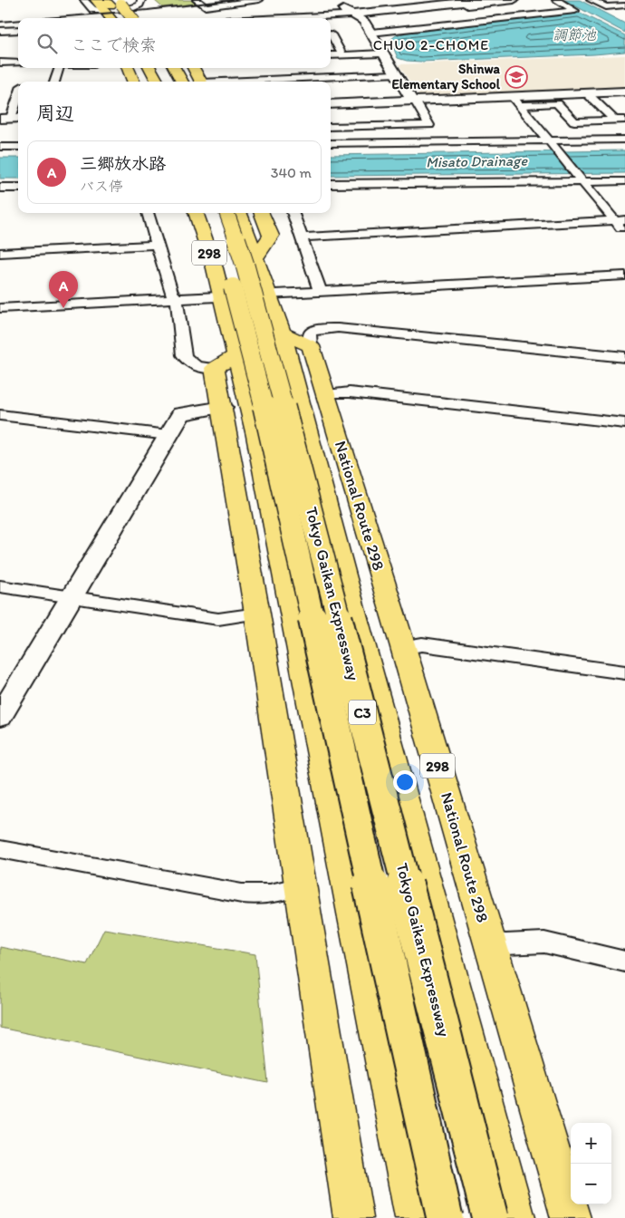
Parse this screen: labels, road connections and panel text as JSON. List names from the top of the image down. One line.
{"streets":{"highway":["298","National Route 298","Tokyo Gaikan Expressway","C3"]},"districts":["CHUO 2-CHOME"],"water":["調節池","Misato Drainage"],"places":{"school or university":["Shinwa Elementary School"]},"page":{"search":"ここで検索","heading":"周辺","list":[{"mark":"A","name":"三郷放水路","note":"バス停","value":"340 m"}],"pins":"A","map_buttons":["+","−"]}}
